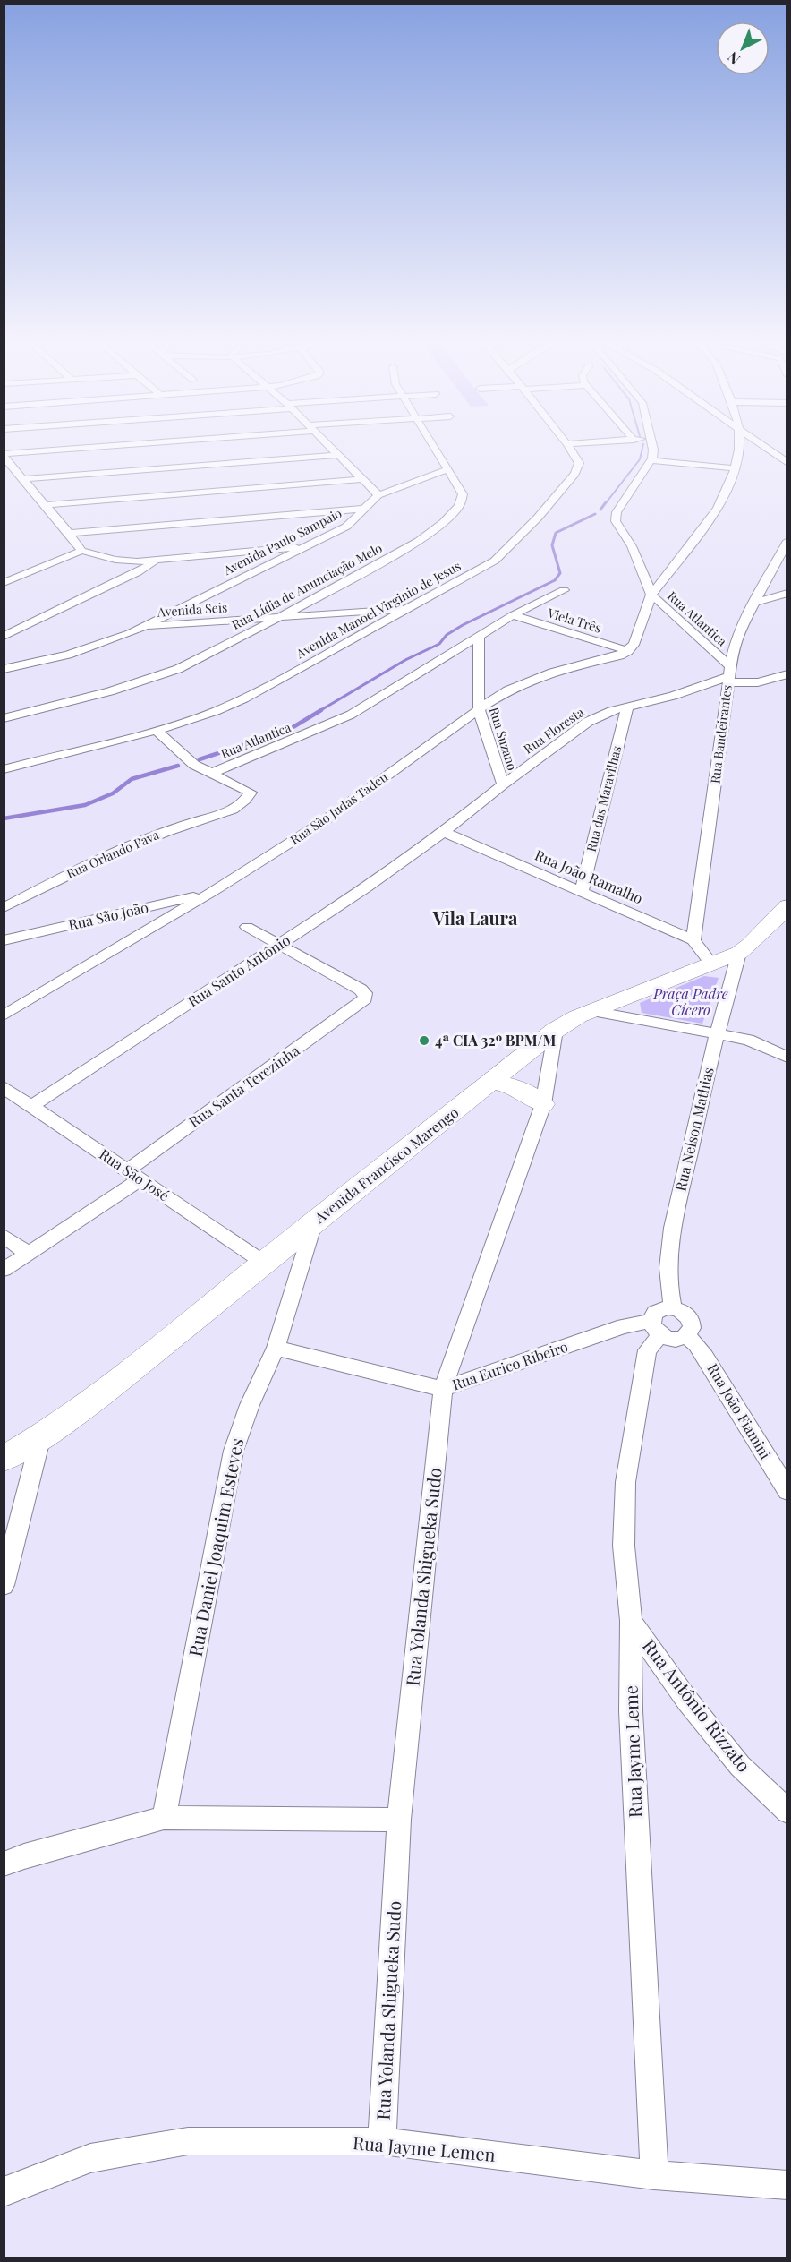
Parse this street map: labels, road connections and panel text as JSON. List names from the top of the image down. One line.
{"streets":{"main road":["Avenida Francisco Marengo"],"street":["Avenida Paulo Sampaio","Rua Lídia de Anunciação Melo","Avenida Seis","Avenida Manoel Virginio de Jesus","Rua Atlantica","Viela Três","Rua Floresta","Rua Bandeirantes","Rua Suzano","Rua das Maravilhas","Rua São Judas Tadeu","Rua Orlando Pava","Rua João Ramalho","Rua São João","Rua Santo Antônio","Rua Santa Terezinha","Rua Nelson Mathias","Rua São José","Rua Eurico Ribeiro","Rua João Fiamini","Rua Daniel Joaquim Esteves","Rua Yolanda Shigueka Sudo","Rua Antônio Rizzato","Rua Jayme Leme","Rua Jayme Lemen"]},"crossings":[["Avenida Paulo Sampaio","Avenida Seis"],["Rua Lídia de Anunciação Melo","Avenida Seis"],["Avenida Seis","Avenida Manoel Virginio de Jesus"],["Rua Atlantica","Viela Três"],["Rua Atlantica","Rua Floresta"],["Rua Atlantica","Rua Bandeirantes"],["Rua Atlantica","Rua Suzano"],["Rua Atlantica","Rua Orlando Pava"],["Viela Três","Rua São Judas Tadeu"],["Rua Floresta","Rua Bandeirantes"],["Rua Floresta","Rua Suzano"],["Rua Floresta","Rua das Maravilhas"],["Rua Floresta","Rua João Ramalho"],["Rua Floresta","Rua Santo Antônio"],["Rua Bandeirantes","Rua João Ramalho"],["Rua Suzano","Rua São Judas Tadeu"],["Rua das Maravilhas","Rua João Ramalho"],["Rua São Judas Tadeu","Rua São João"],["Rua João Ramalho","Rua Santo Antônio"],["Rua João Ramalho","Avenida Francisco Marengo"],["Rua Santo Antônio","Rua Santa Terezinha"],["Rua Santo Antônio","Rua São José"],["Rua Santa Terezinha","Rua São José"],["Rua Nelson Mathias","Avenida Francisco Marengo"],["Rua Nelson Mathias","Rua Eurico Ribeiro"],["Rua Nelson Mathias","Rua João Fiamini"],["Rua Nelson Mathias","Rua Jayme Leme"],["Avenida Francisco Marengo","Rua São José"],["Avenida Francisco Marengo","Rua Daniel Joaquim Esteves"],["Avenida Francisco Marengo","Rua Yolanda Shigueka Sudo"],["Rua Eurico Ribeiro","Rua João Fiamini"],["Rua Eurico Ribeiro","Rua Daniel Joaquim Esteves"],["Rua Eurico Ribeiro","Rua Yolanda Shigueka Sudo"],["Rua Eurico Ribeiro","Rua Jayme Leme"],["Rua João Fiamini","Rua Jayme Leme"],["Rua Yolanda Shigueka Sudo","Rua Jayme Lemen"],["Rua Antônio Rizzato","Rua Jayme Leme"],["Rua Jayme Leme","Rua Jayme Lemen"]],"districts":["Vila Laura"],"parks":["Praça Padre Cícero"],"places":["4ª CIA 32º BPM/M"],"north":"bottom left"}
